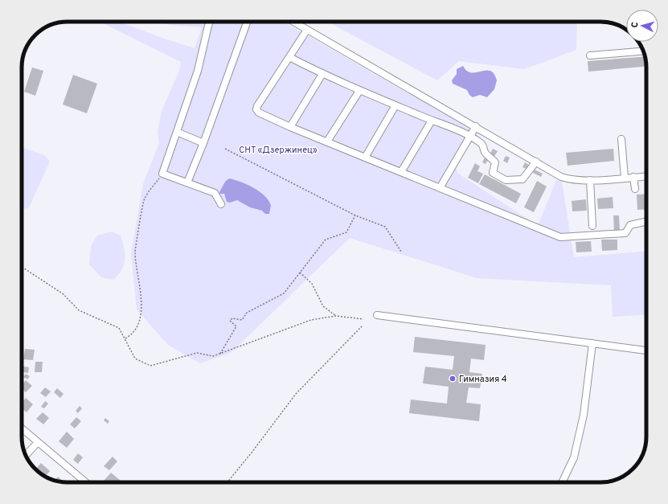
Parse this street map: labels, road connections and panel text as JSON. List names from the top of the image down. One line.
{"parks":["СНТ «Дзержинец»"],"places":["Гимназия 4"],"north":"left"}
